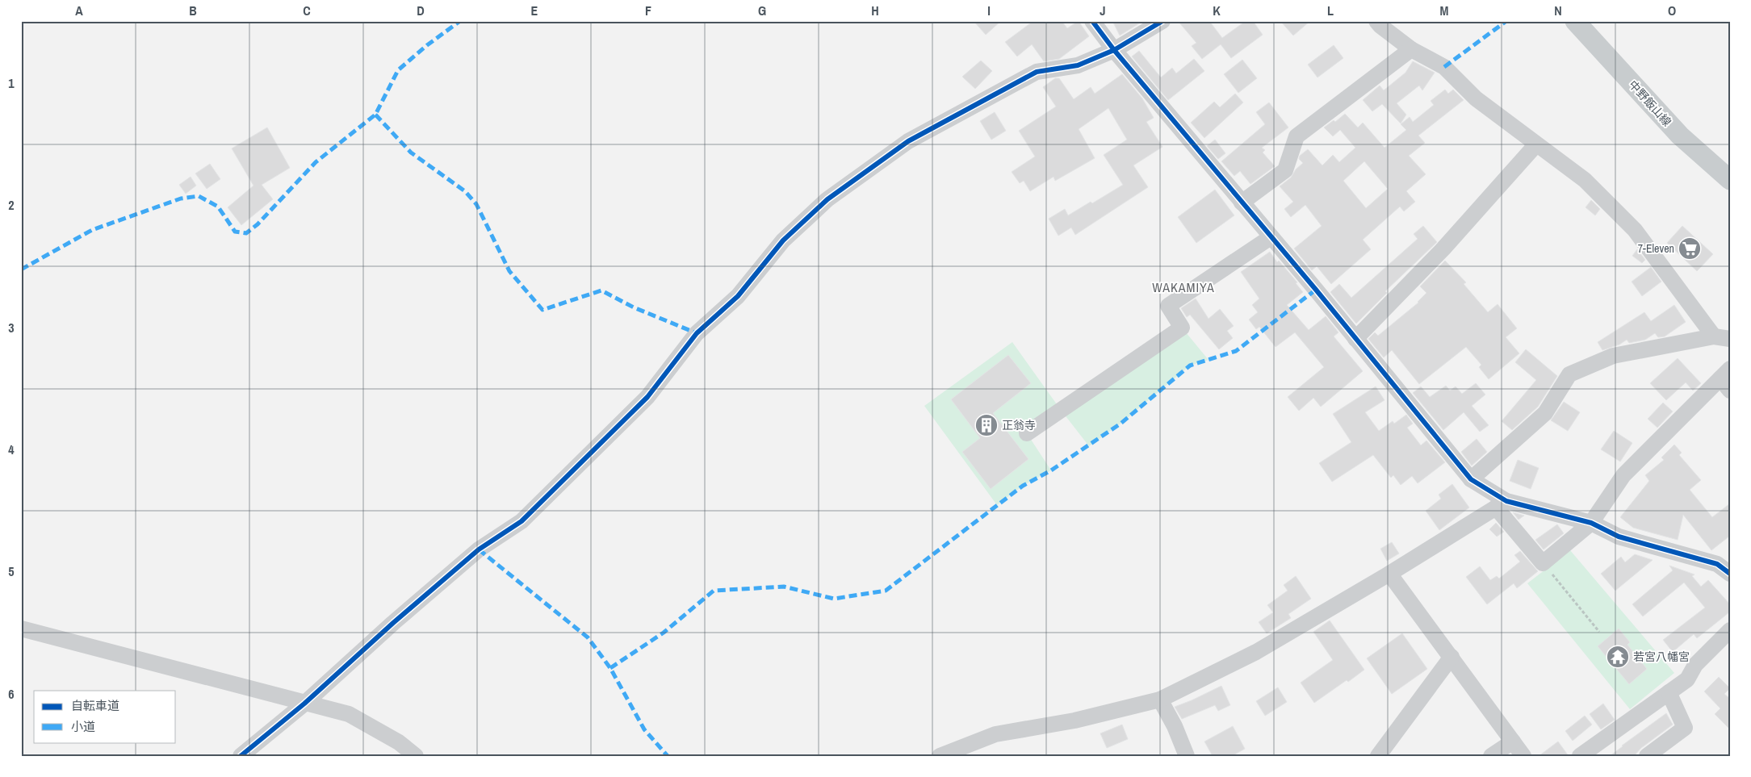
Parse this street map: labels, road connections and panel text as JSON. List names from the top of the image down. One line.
{"streets":{"main road":["中野飯山線"]},"districts":["WAKAMIYA"],"places":{"supermarket":["7-Eleven"],"building":["正翁寺"],"temple":["若宮八幡宮"]},"legend":["自転車道","小道"],"grid":{"columns":["A","B","C","D","E","F","G","H","I","J","K","L","M","N","O"],"rows":["1","2","3","4","5","6"]}}
